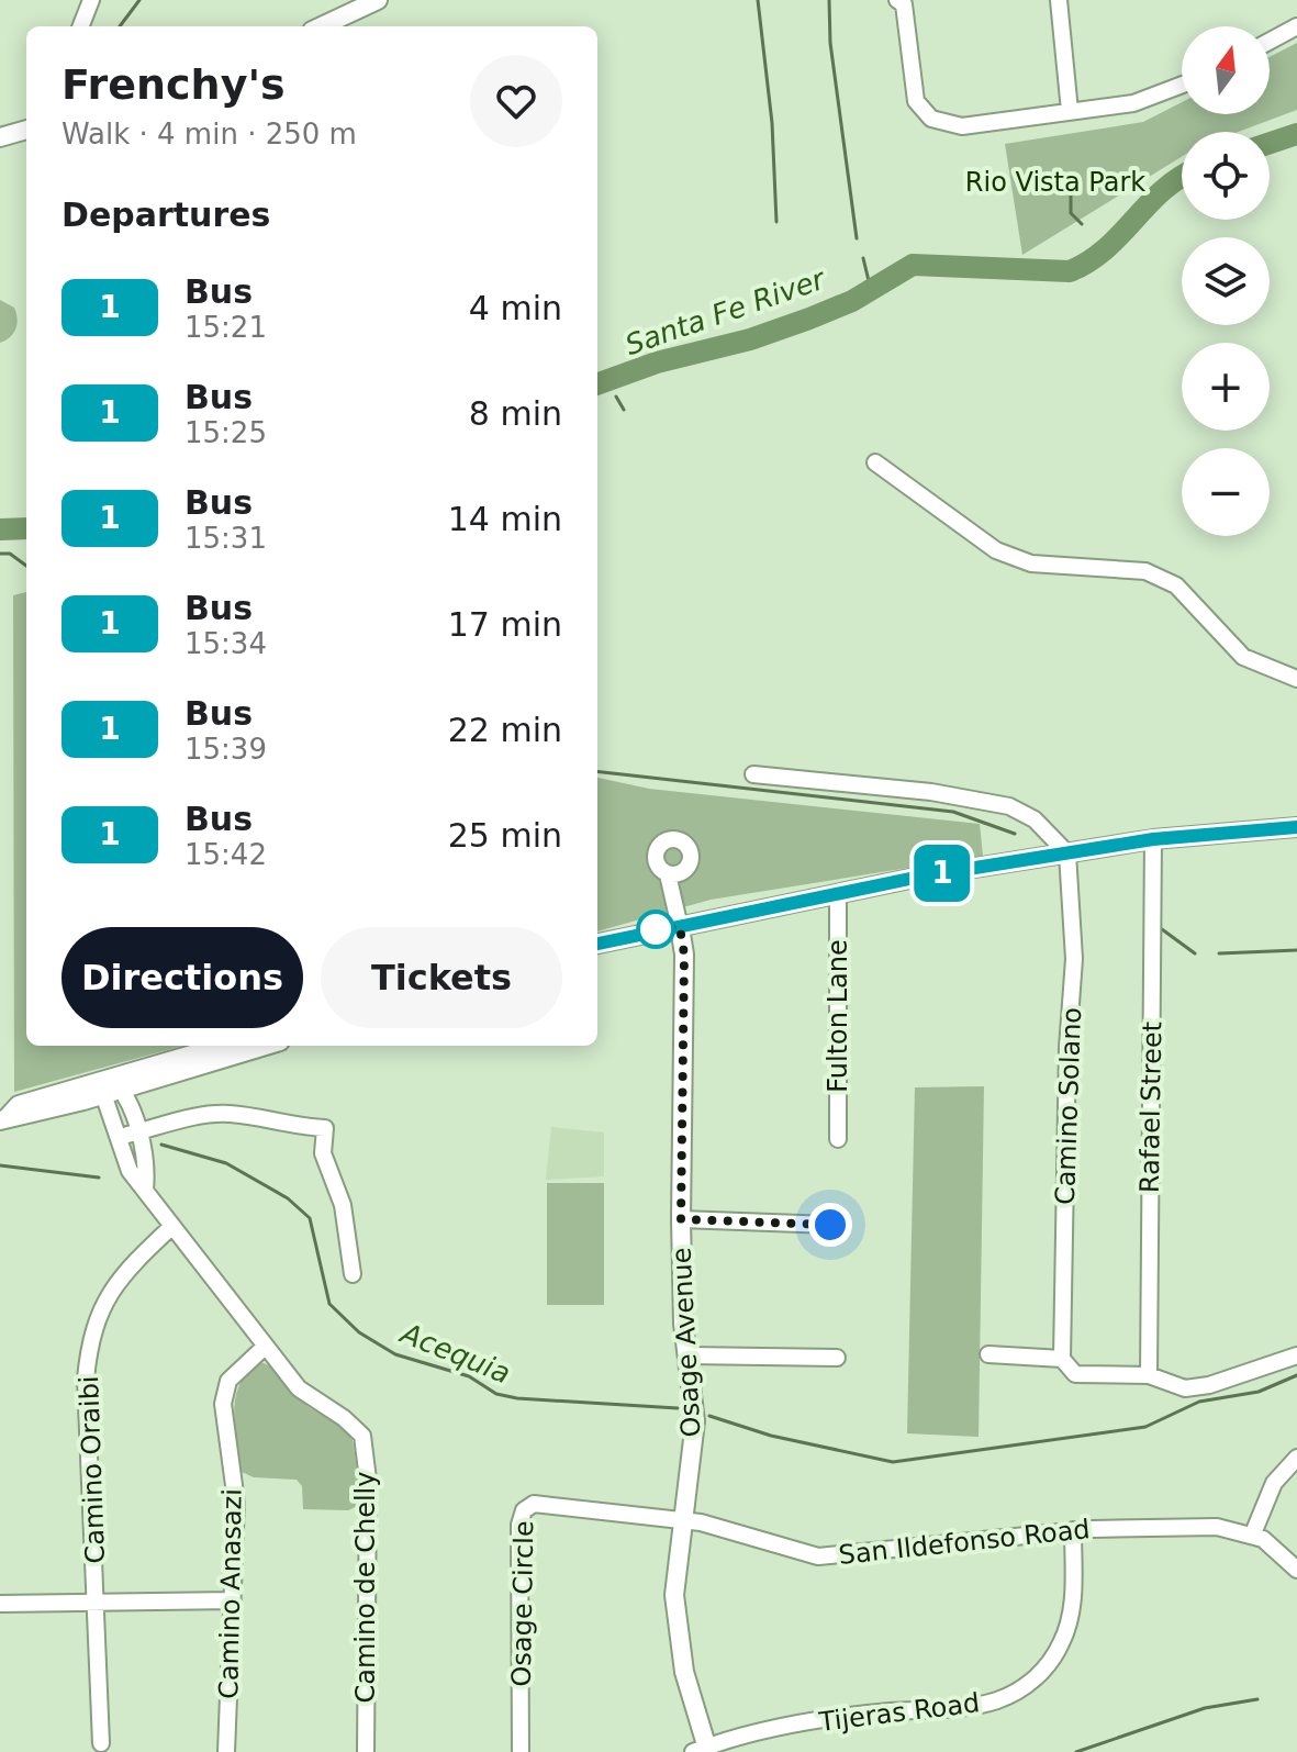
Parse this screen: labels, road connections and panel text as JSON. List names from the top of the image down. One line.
{"streets":{"street":["Fulton Lane","Camino Solano","Rafael Street","Osage Avenue","Camino Oraibi","San Ildefonso Road","Camino de Chelly","Camino Anasazi","Osage Circle","Tijeras Road"]},"crossings":[["Osage Avenue","San Ildefonso Road"],["Osage Avenue","Osage Circle"],["Osage Avenue","Tijeras Road"],["Camino Oraibi","Camino de Chelly"],["San Ildefonso Road","Osage Circle"],["San Ildefonso Road","Tijeras Road"],["Camino de Chelly","Camino Anasazi"]],"water":["Santa Fe River","Acequia"],"parks":["Rio Vista Park"],"lines":["bus line 1"],"north":"top","page":{"on_map":"1","map_buttons":["+","−"],"heading":[["Frenchy's","Walk · 4 min · 250 m"],"Departures"],"list":[{"mark":"1","name":"Bus","note":"15:21","value":"4 min"},{"mark":"1","name":"Bus","note":"15:25","value":"8 min"},{"mark":"1","name":"Bus","note":"15:31","value":"14 min"},{"mark":"1","name":"Bus","note":"15:34","value":"17 min"},{"mark":"1","name":"Bus","note":"15:39","value":"22 min"},{"mark":"1","name":"Bus","note":"15:42","value":"25 min"}],"buttons":["Directions","Tickets"]}}
